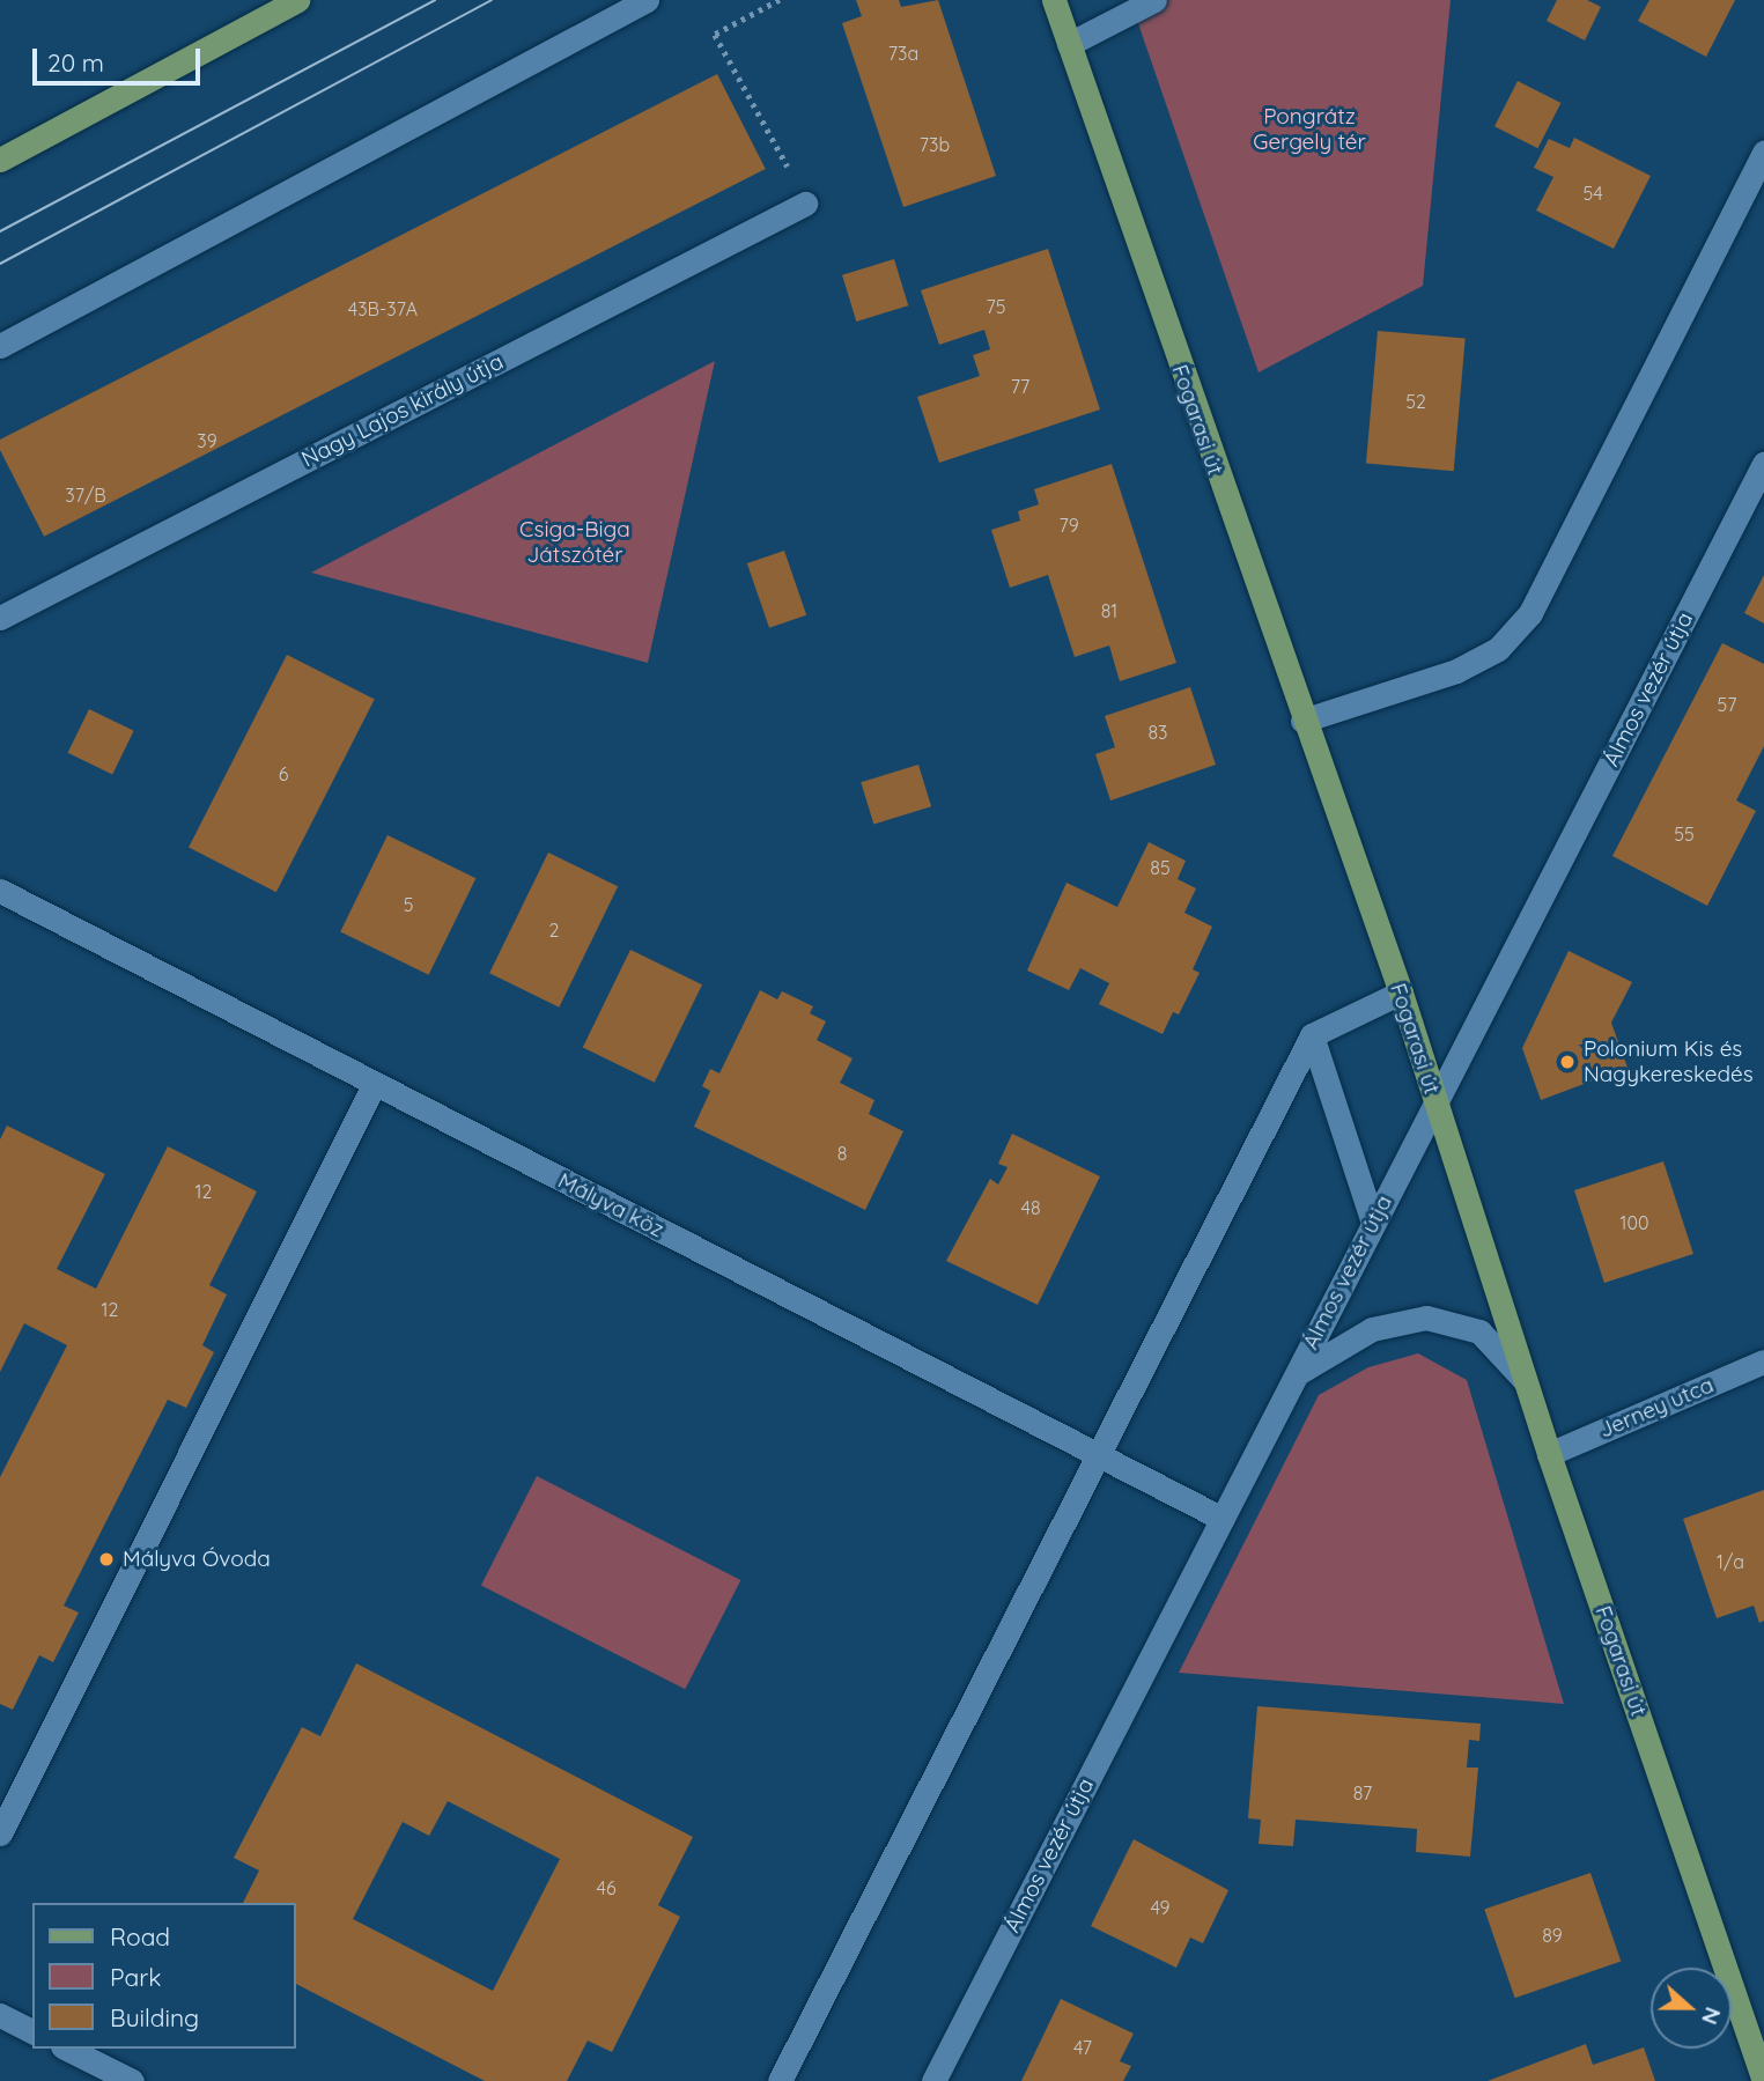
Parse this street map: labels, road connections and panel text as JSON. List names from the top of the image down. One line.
{"streets":{"main road":["Fogarasi út"],"street":["Nagy Lajos király útja","Álmos vezér útja","Mályva köz","Jerney utca"]},"crossings":[["Fogarasi út","Álmos vezér útja"],["Fogarasi út","Jerney utca"],["Álmos vezér útja","Mályva köz"]],"parks":["Pongrátz Gergely tér","Csiga-Biga Játszótér"],"places":["Polonium Kis és Nagykereskedés","Mályva Óvoda"],"house_numbers":["73a","73b","54","75","43B-37A","77","52","39","37/B","79","81","57","83","6","55","85","5","2","8","12","48","100","12","1/a","87","46","49","89","47"],"legend":["Road","Park","Building"],"scale_bar":"20 m","north":"right"}
